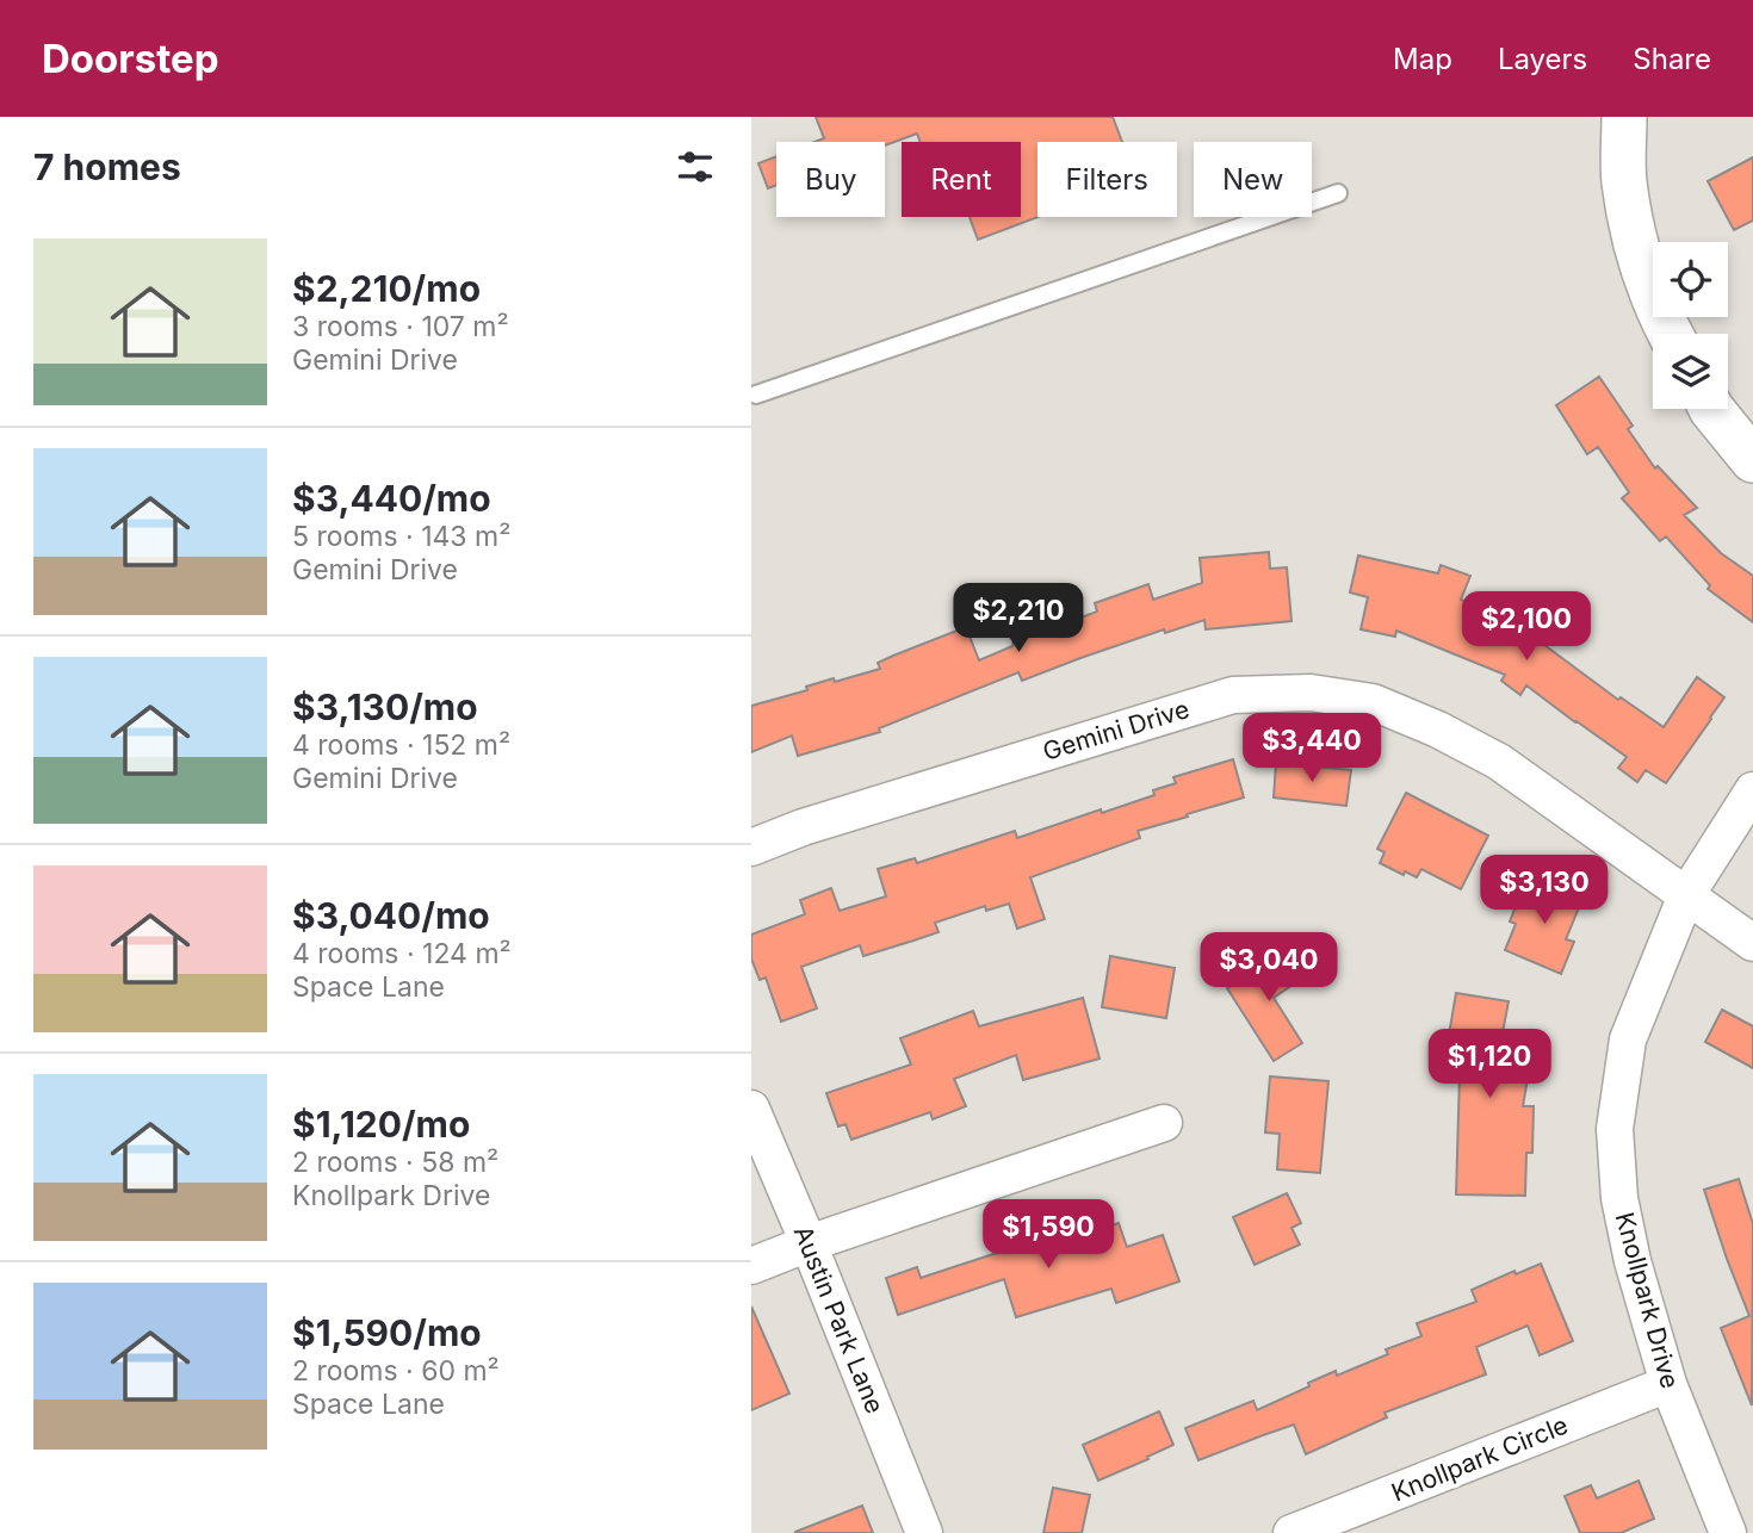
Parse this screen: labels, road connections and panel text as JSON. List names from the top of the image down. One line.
{"streets":{"street":["Gemini Drive","Knollpark Drive","Austin Park Lane","Knollpark Circle"]},"crossings":[["Gemini Drive","Knollpark Drive"],["Knollpark Drive","Knollpark Circle"]],"page":{"header":"Doorstep","nav":["Map","Layers","Share"],"heading":"7 homes","chip":["Buy","Rent","Filters","New"],"list":[{"name":"$2,210/mo","note":"3 rooms · 107 m² · Gemini Drive"},{"name":"$3,440/mo","note":"5 rooms · 143 m² · Gemini Drive"},{"name":"$3,130/mo","note":"4 rooms · 152 m² · Gemini Drive"},{"name":"$3,040/mo","note":"4 rooms · 124 m² · Space Lane"},{"name":"$1,120/mo","note":"2 rooms · 58 m² · Knollpark Drive"},{"name":"$1,590/mo","note":"2 rooms · 60 m² · Space Lane"}],"price":["$2,210","$2,100","$3,440","$3,130","$3,040","$1,120","$1,590"]}}
